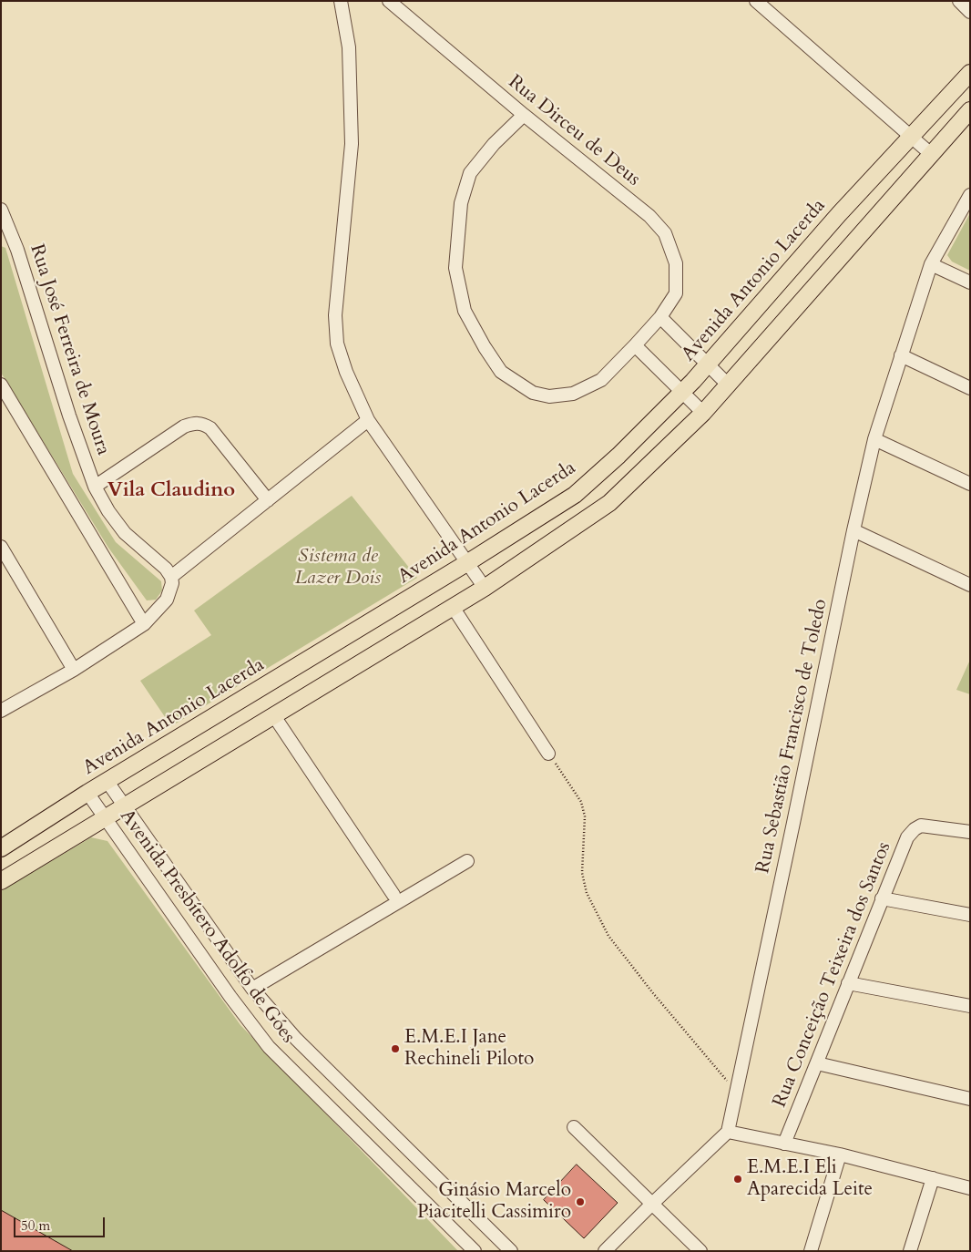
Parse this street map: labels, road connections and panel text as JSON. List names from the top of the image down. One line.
{"streets":{"main road":["Avenida Antonio Lacerda"],"street":["Rua Dirceu de Deus","Rua José Ferreira de Moura","Rua Sebastião Francisco de Toledo","Avenida Presbítero Adolfo de Góes","Rua Conceição Teixeira dos Santos"]},"crossings":[["Avenida Antonio Lacerda","Avenida Presbítero Adolfo de Góes"]],"districts":["Vila Claudino"],"parks":["Sistema de Lazer Dois"],"places":["E.M.E.I Jane Rechineli Piloto","E.M.E.I Eli Aparecida Leite","Ginásio Marcelo Piacitelli Cassimiro"],"scale_bar":"50 m"}
